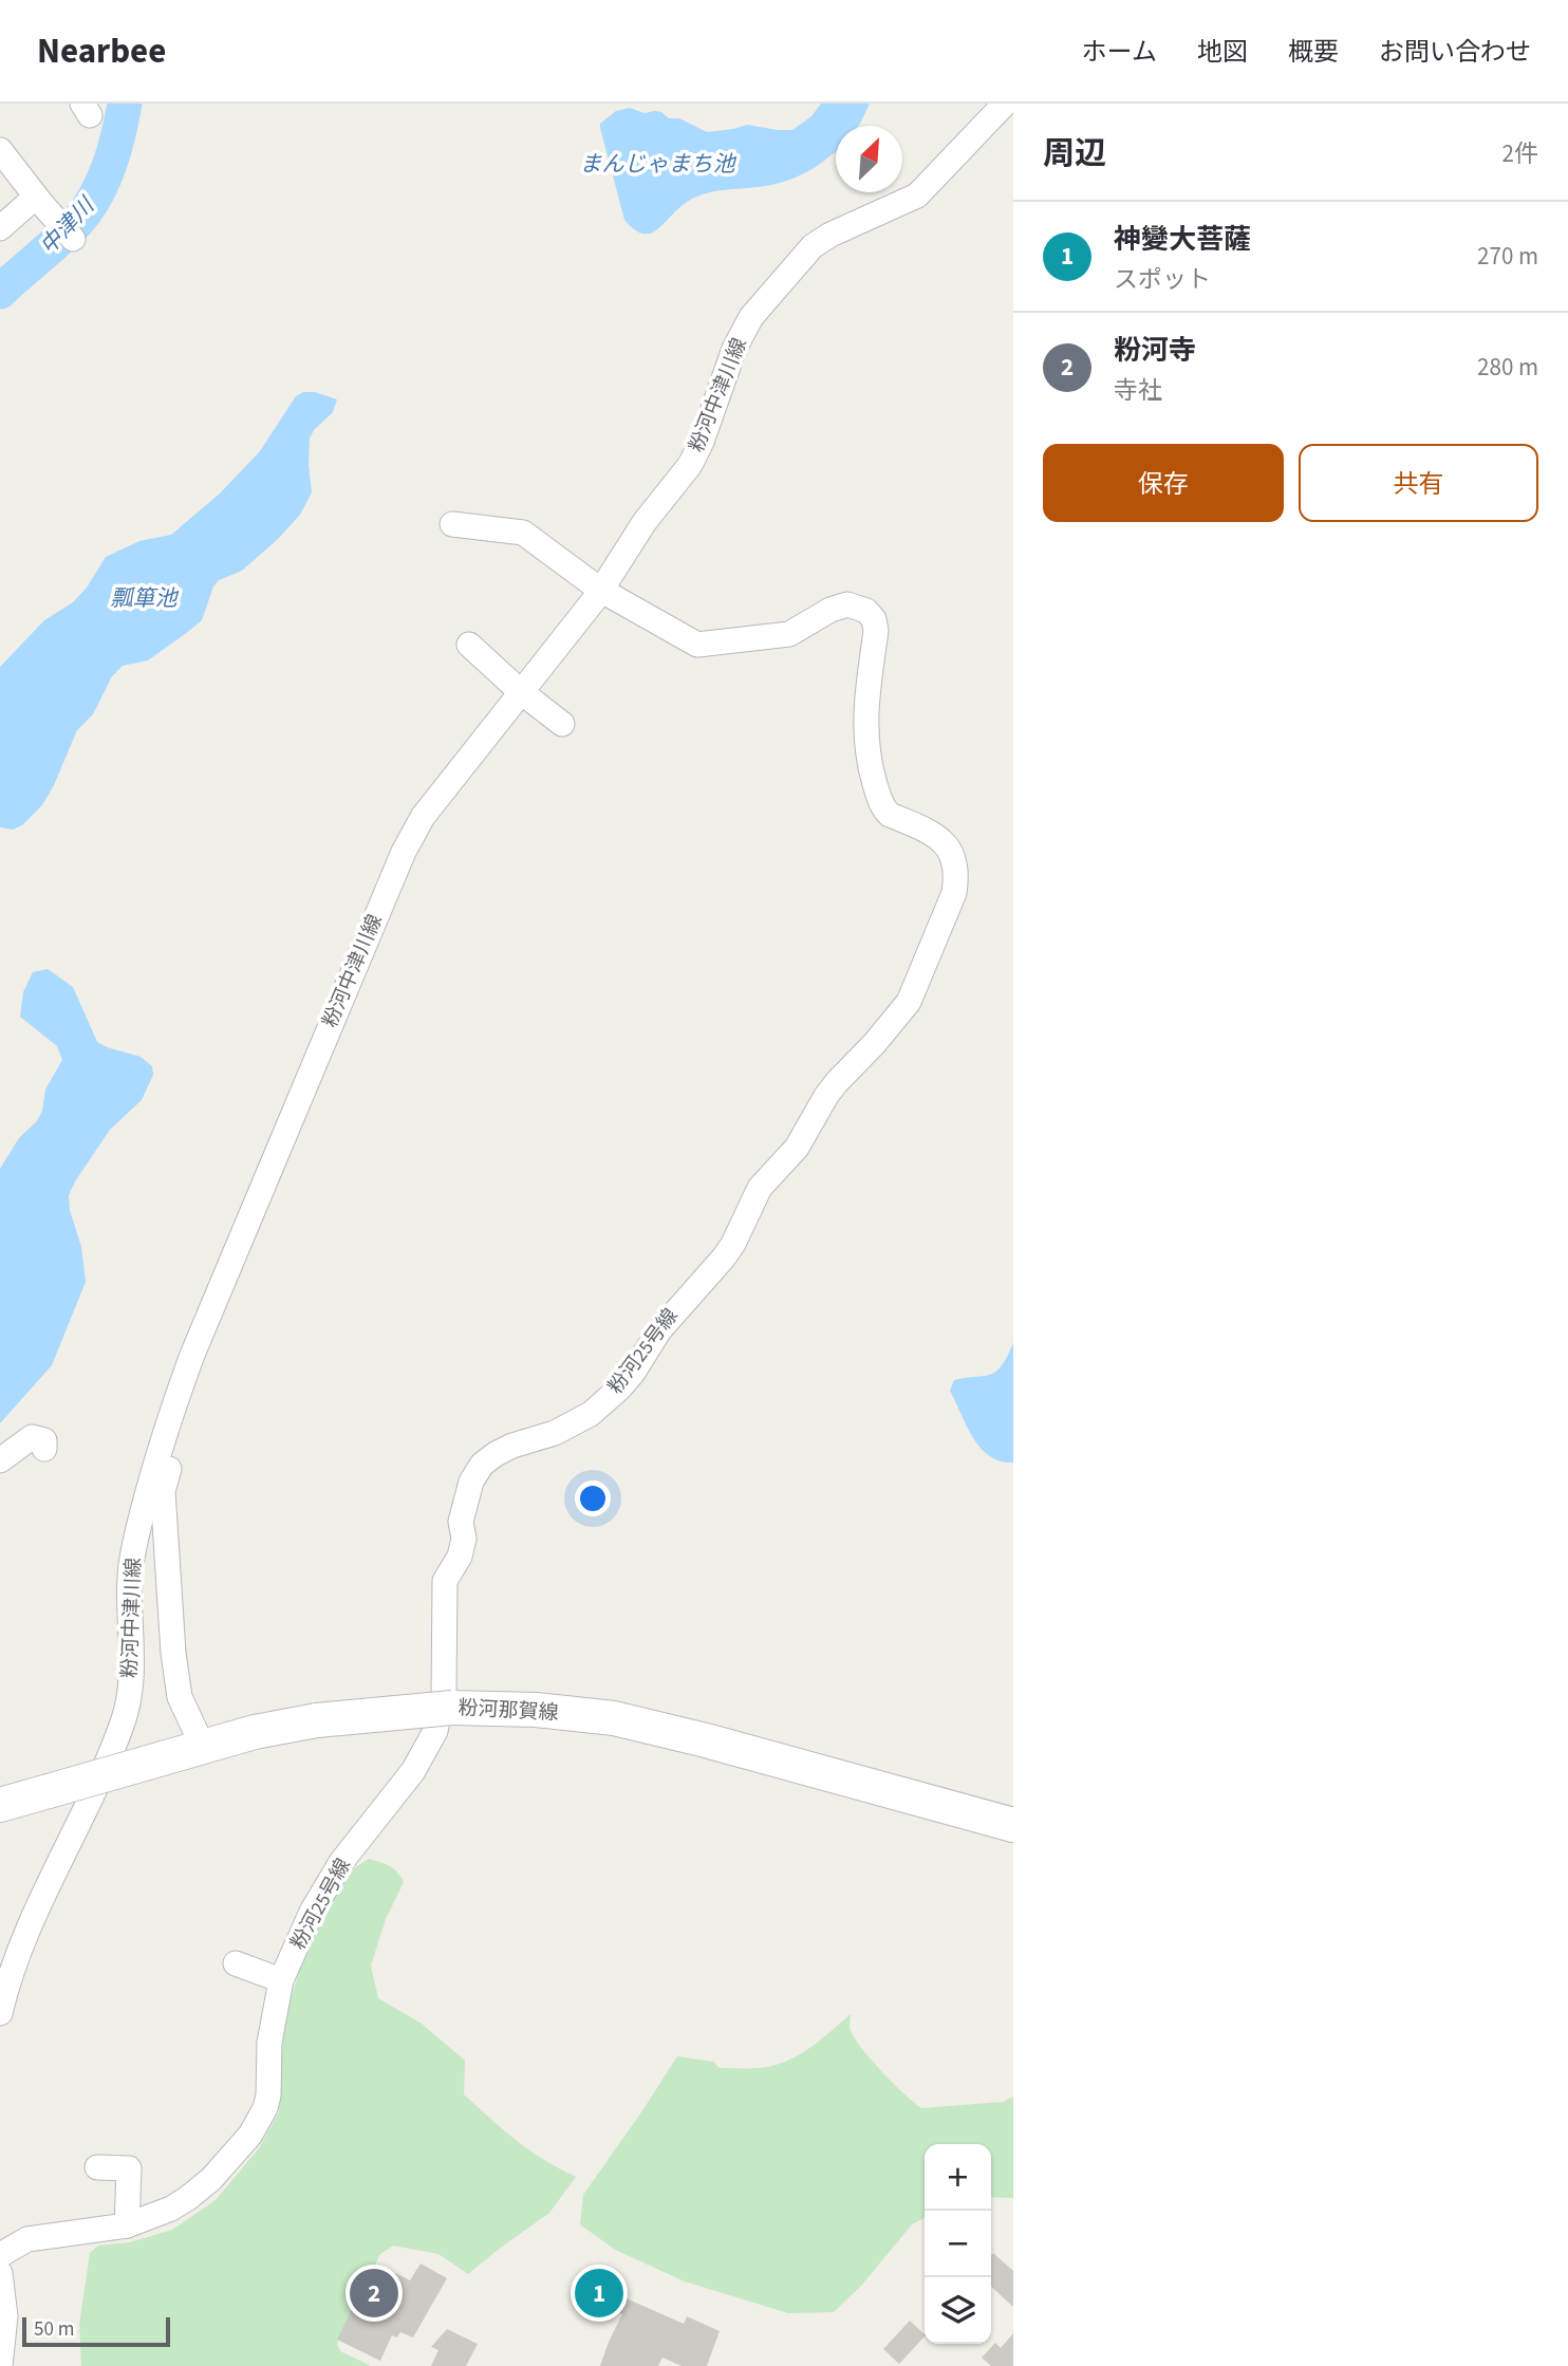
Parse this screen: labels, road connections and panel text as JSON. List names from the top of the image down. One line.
{"streets":{"main road":["粉河那賀線"],"street":["粉河中津川線","粉河25号線"]},"crossings":[["粉河中津川線","粉河25号線"]],"water":["まんじゃまち池","中津川","瓢箪池"],"scale_bar":"50 m","north":"top right","page":{"header":"Nearbee","nav":["ホーム","地図","概要","お問い合わせ"],"heading":["周辺","2件"],"list":[{"mark":"1","name":"神變大菩薩","note":"スポット","value":"270 m"},{"mark":"2","name":"粉河寺","note":"寺社","value":"280 m"}],"buttons":["保存","共有"],"map_buttons":["+","−"],"pins":["1","2"],"scale":"50 m"}}
